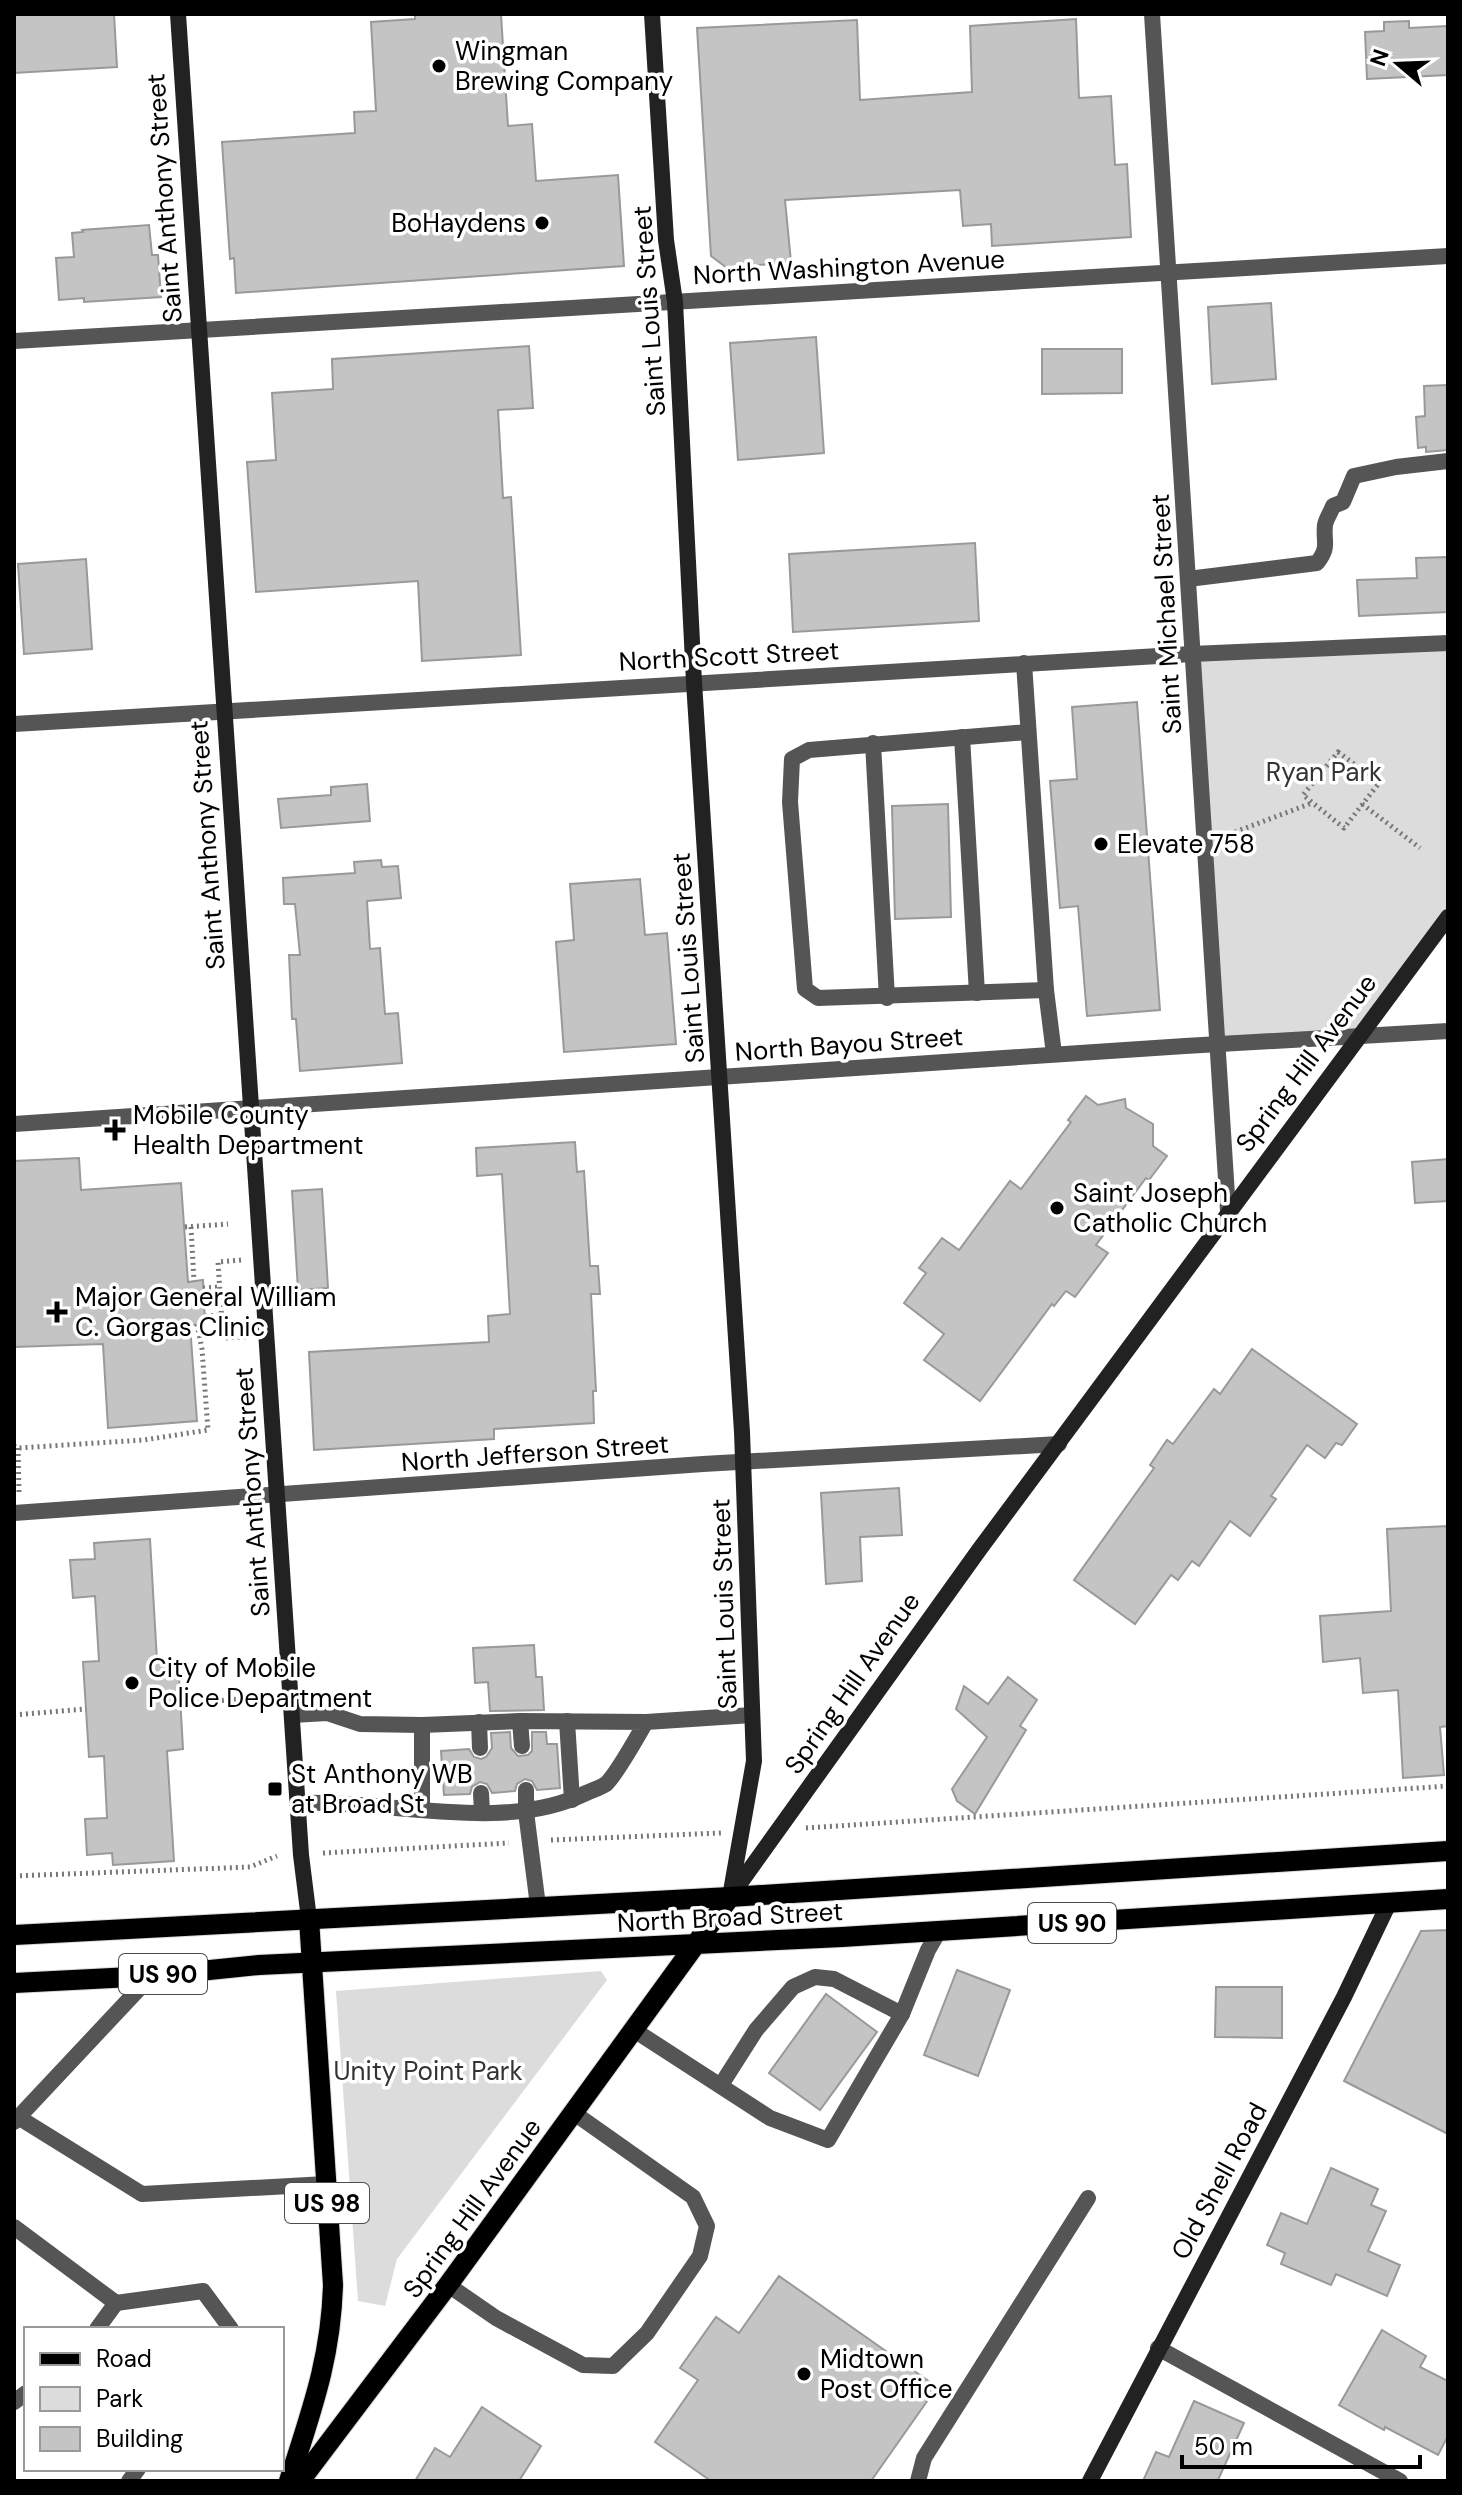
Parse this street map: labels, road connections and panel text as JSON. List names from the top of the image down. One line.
{"streets":{"main road":["Saint Anthony Street","Spring Hill Avenue","North Broad Street","US 90","US 98"],"street":["North Washington Avenue","Saint Louis Street","Saint Michael Street","North Scott Street","North Bayou Street","North Jefferson Street","Old Shell Road"]},"crossings":[["Saint Anthony Street","North Washington Avenue"],["Saint Anthony Street","North Scott Street"],["Saint Anthony Street","North Bayou Street"],["Saint Anthony Street","North Jefferson Street"],["Saint Anthony Street","North Broad Street"],["North Washington Avenue","Saint Louis Street"],["North Washington Avenue","Saint Michael Street"],["Saint Louis Street","North Scott Street"],["Saint Louis Street","North Bayou Street"],["Saint Louis Street","Spring Hill Avenue"],["Saint Louis Street","North Jefferson Street"],["Saint Louis Street","North Broad Street"],["Saint Michael Street","North Scott Street"],["Saint Michael Street","North Bayou Street"],["Saint Michael Street","Spring Hill Avenue"],["North Bayou Street","Spring Hill Avenue"],["Spring Hill Avenue","North Jefferson Street"],["Spring Hill Avenue","North Broad Street"],["North Broad Street","Old Shell Road"]],"parks":["Ryan Park","Unity Point Park"],"places":{"other":["Wingman Brewing Company","BoHaydens","Elevate 758","Saint Joseph Catholic Church","City of Mobile Police Department","Midtown Post Office"],"health":["Mobile County Health Department","Major General William C. Gorgas Clinic"],"transit":["St Anthony WB at Broad St"]},"legend":["Road","Park","Building"],"scale_bar":"50 m","north":"left"}
